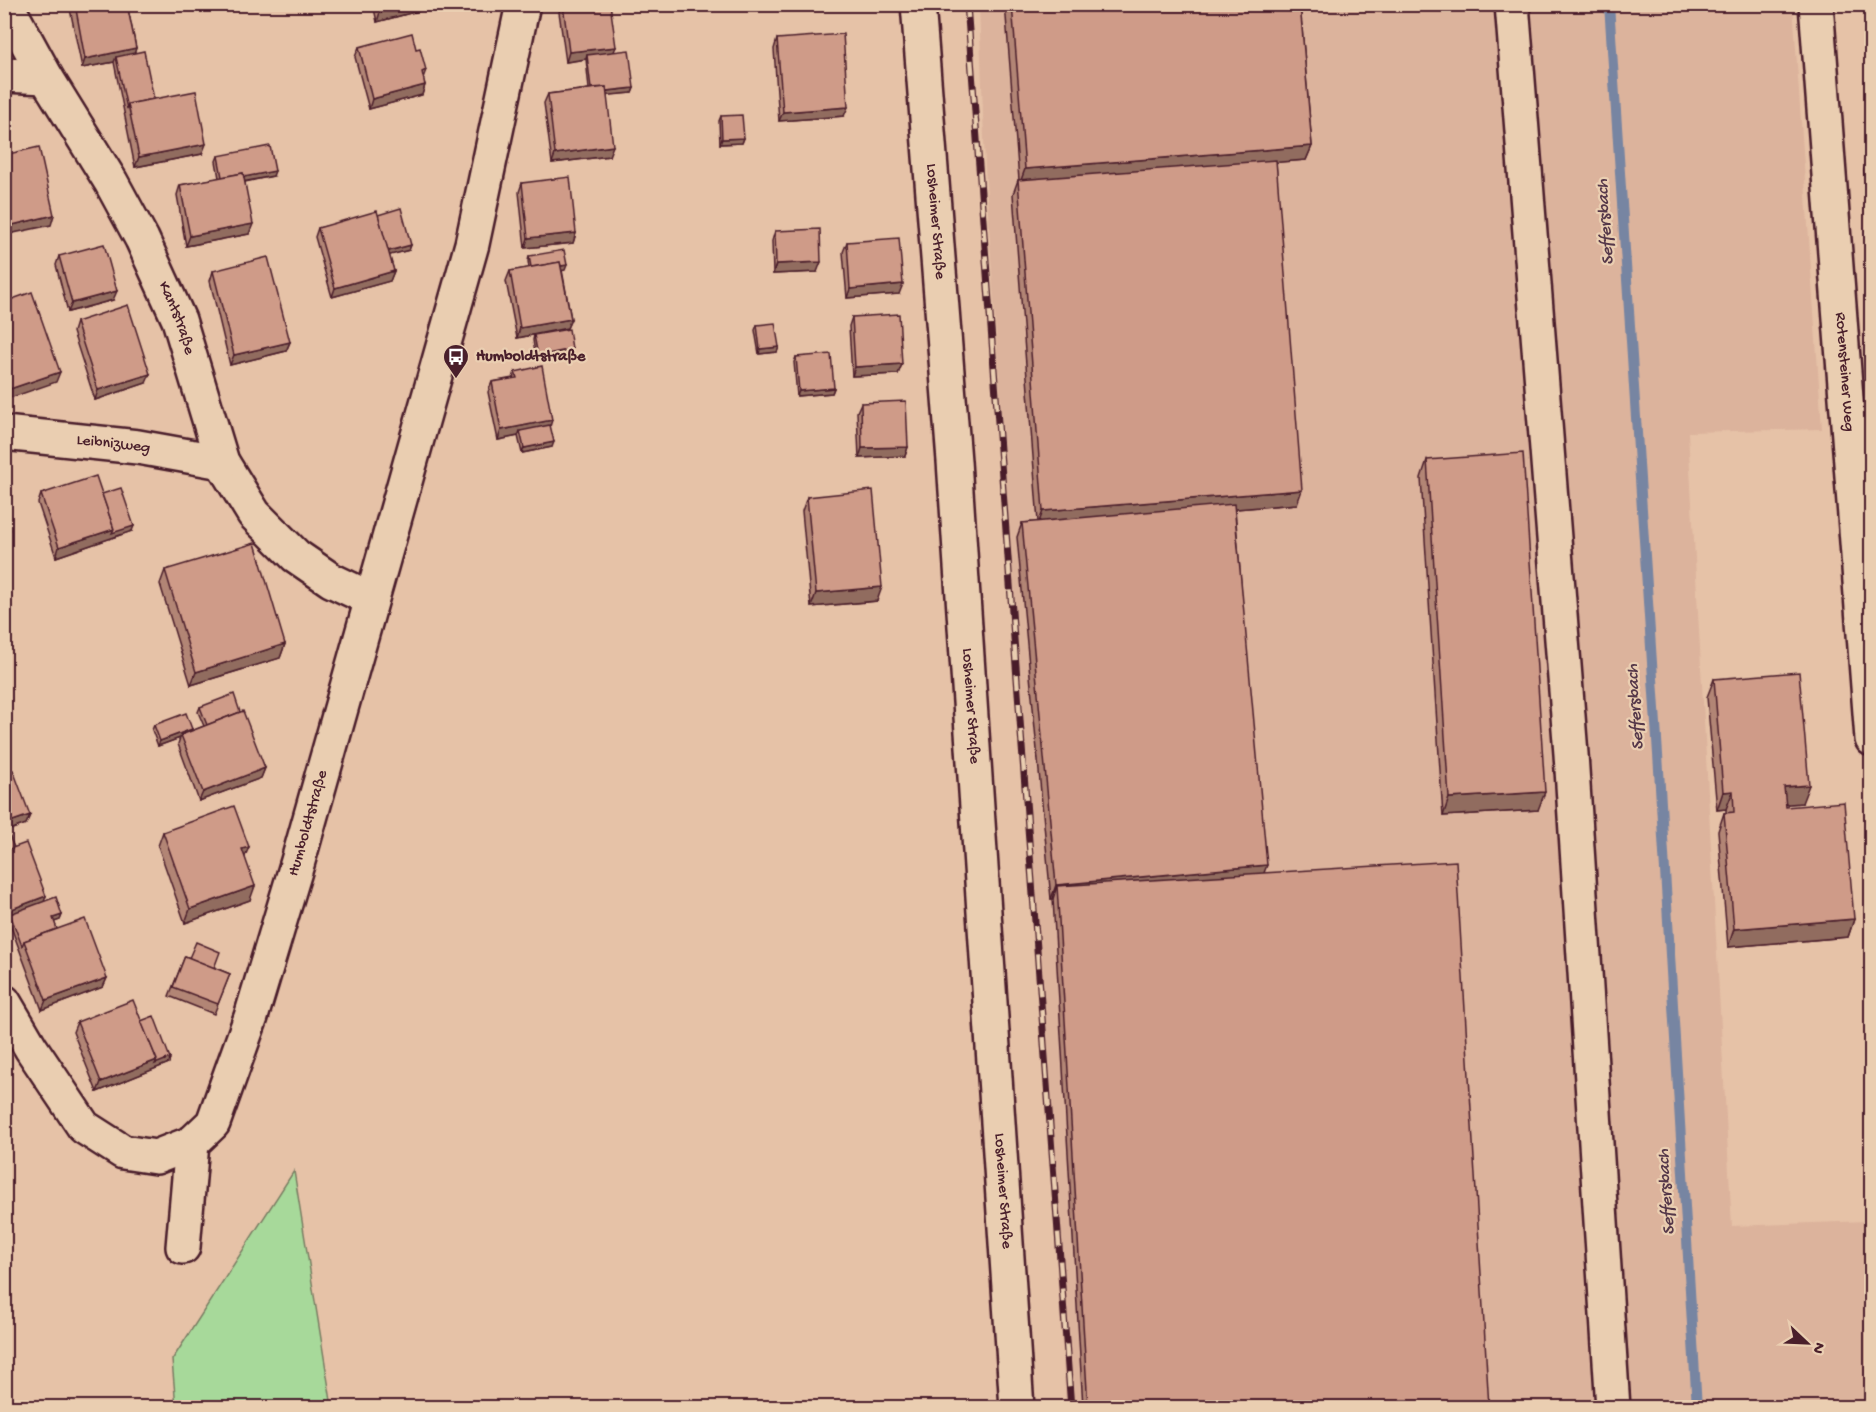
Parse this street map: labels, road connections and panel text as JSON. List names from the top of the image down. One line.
{"streets":{"street":["Losheimer Straße","Kantstraße","Rotensteiner Weg","Leibnizweg","Humboldtstraße"]},"crossings":[["Kantstraße","Leibnizweg"],["Kantstraße","Humboldtstraße"]],"water":["Seffersbach"],"places":{"bus stop":["Humboldtstraße"]},"north":"bottom right"}
